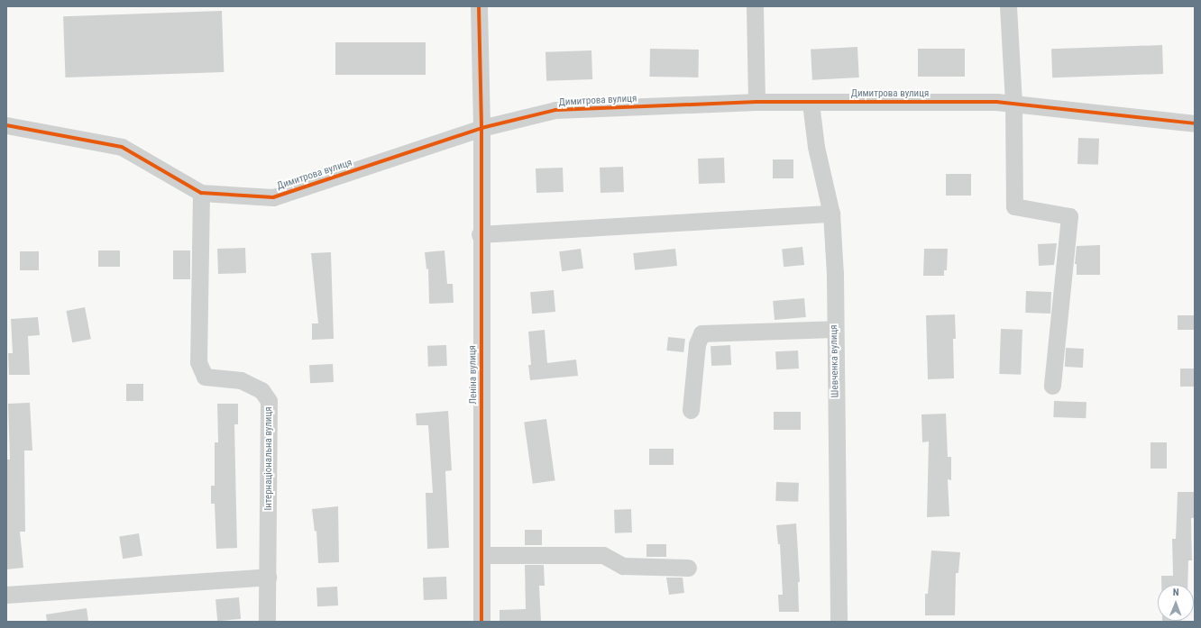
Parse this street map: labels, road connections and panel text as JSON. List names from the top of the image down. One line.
{"streets":{"street":["Димитрова вулиця","Шевченка вулиця","Леніна вулиця","Інтернаціональна вулиця"]},"crossings":[["Димитрова вулиця","Шевченка вулиця"],["Димитрова вулиця","Леніна вулиця"],["Димитрова вулиця","Інтернаціональна вулиця"]],"north":"top"}
